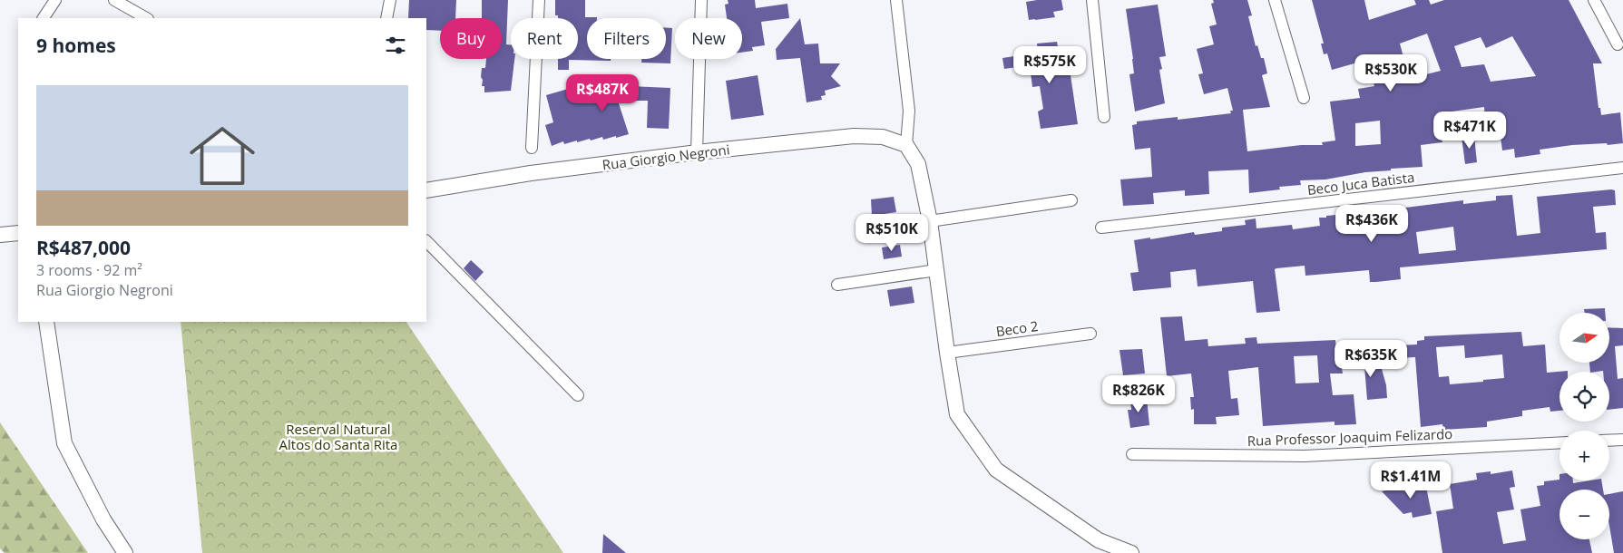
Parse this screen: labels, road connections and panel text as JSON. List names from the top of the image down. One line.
{"streets":{"street":["Rua Giorgio Negroni","Beco Juca Batista","Beco 2","Rua Professor Joaquim Felizardo"]},"parks":["Reserval Natural Altos do Santa Rita"],"north":"right","page":{"chip":["Buy","Rent","Filters","New"],"heading":"9 homes","price":["R$575K","R$530K","R$487K","R$471K","R$436K","R$510K","R$635K","R$826K","R$1.41M"],"list":[{"name":"R$487,000","note":"3 rooms · 92 m² · Rua Giorgio Negroni"}],"map_buttons":["+","−"]}}
